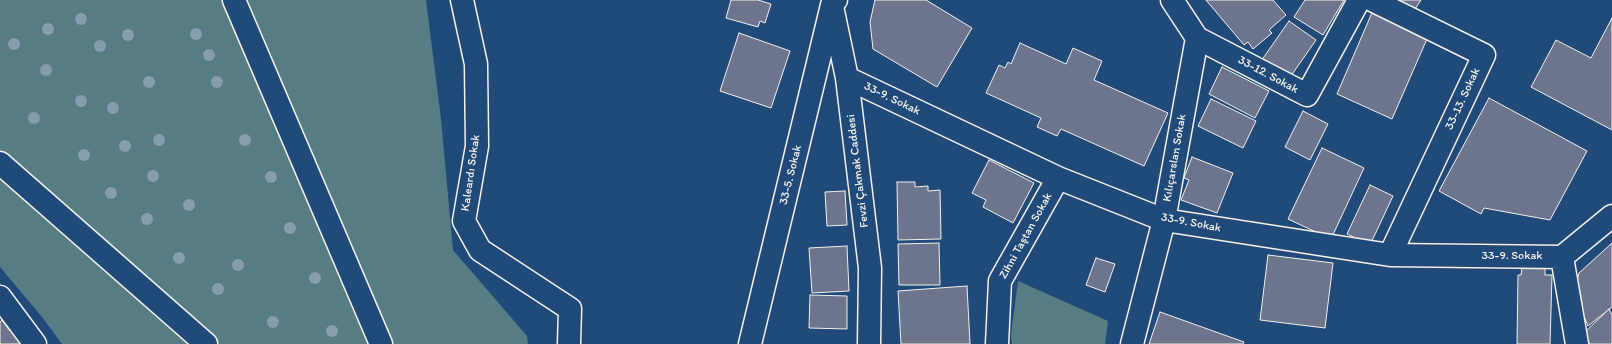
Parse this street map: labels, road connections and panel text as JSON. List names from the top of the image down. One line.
{"streets":{"street":["33-12. Sokak","33-9. Sokak","33-13. Sokak","Kılıçarslan Sokak","Fevzi Çakmak Caddesi","Kaleardı Sokak","33-5. Sokak","Zihni Taştan Sokak"]},"crossings":[["33-12. Sokak","Kılıçarslan Sokak"],["33-9. Sokak","33-13. Sokak"],["33-9. Sokak","Kılıçarslan Sokak"],["33-9. Sokak","Fevzi Çakmak Caddesi"],["33-9. Sokak","Zihni Taştan Sokak"],["Fevzi Çakmak Caddesi","33-5. Sokak"]]}
